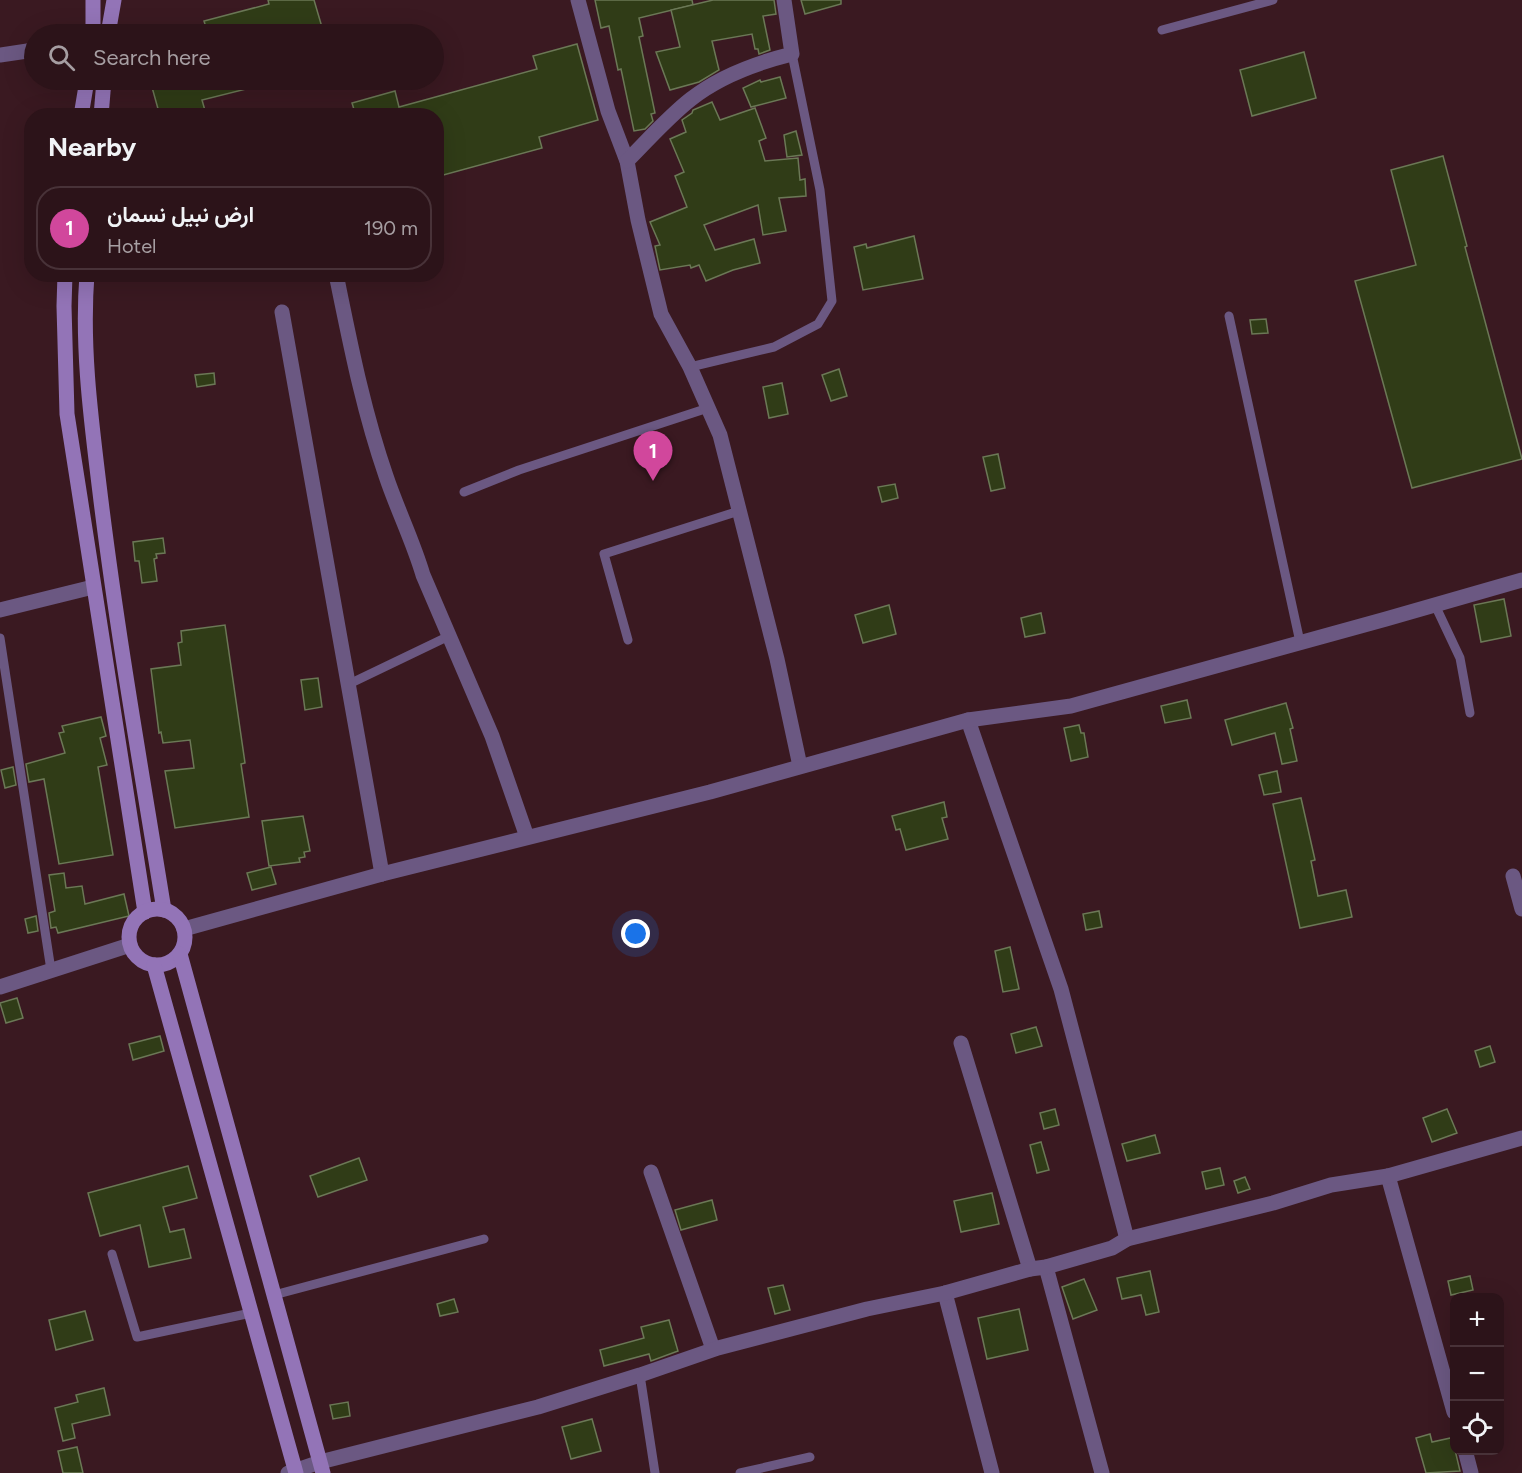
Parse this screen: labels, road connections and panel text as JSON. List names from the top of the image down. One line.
{"page":{"search":"Search here","heading":"Nearby","list":[{"mark":"1","name":"ارض نبيل نسمان","note":"Hotel","value":"190 m"}],"pins":"1","map_buttons":["+","−"]}}
